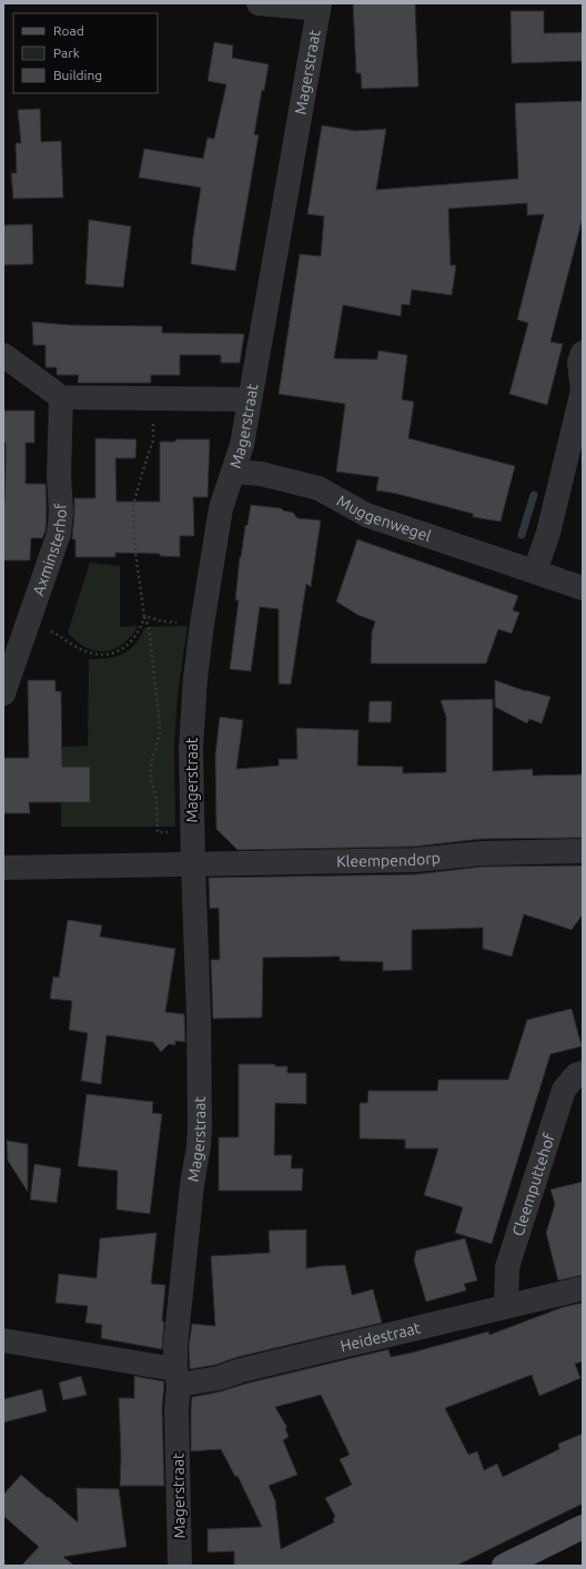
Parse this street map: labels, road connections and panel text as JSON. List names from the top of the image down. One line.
{"streets":{"street":["Magerstraat","Muggenwegel","Axminsterhof","Kleempendorp","Cleemputtehof","Heidestraat"]},"crossings":[["Magerstraat","Muggenwegel"],["Magerstraat","Kleempendorp"],["Magerstraat","Heidestraat"],["Cleemputtehof","Heidestraat"]],"legend":["Road","Park","Building"]}
